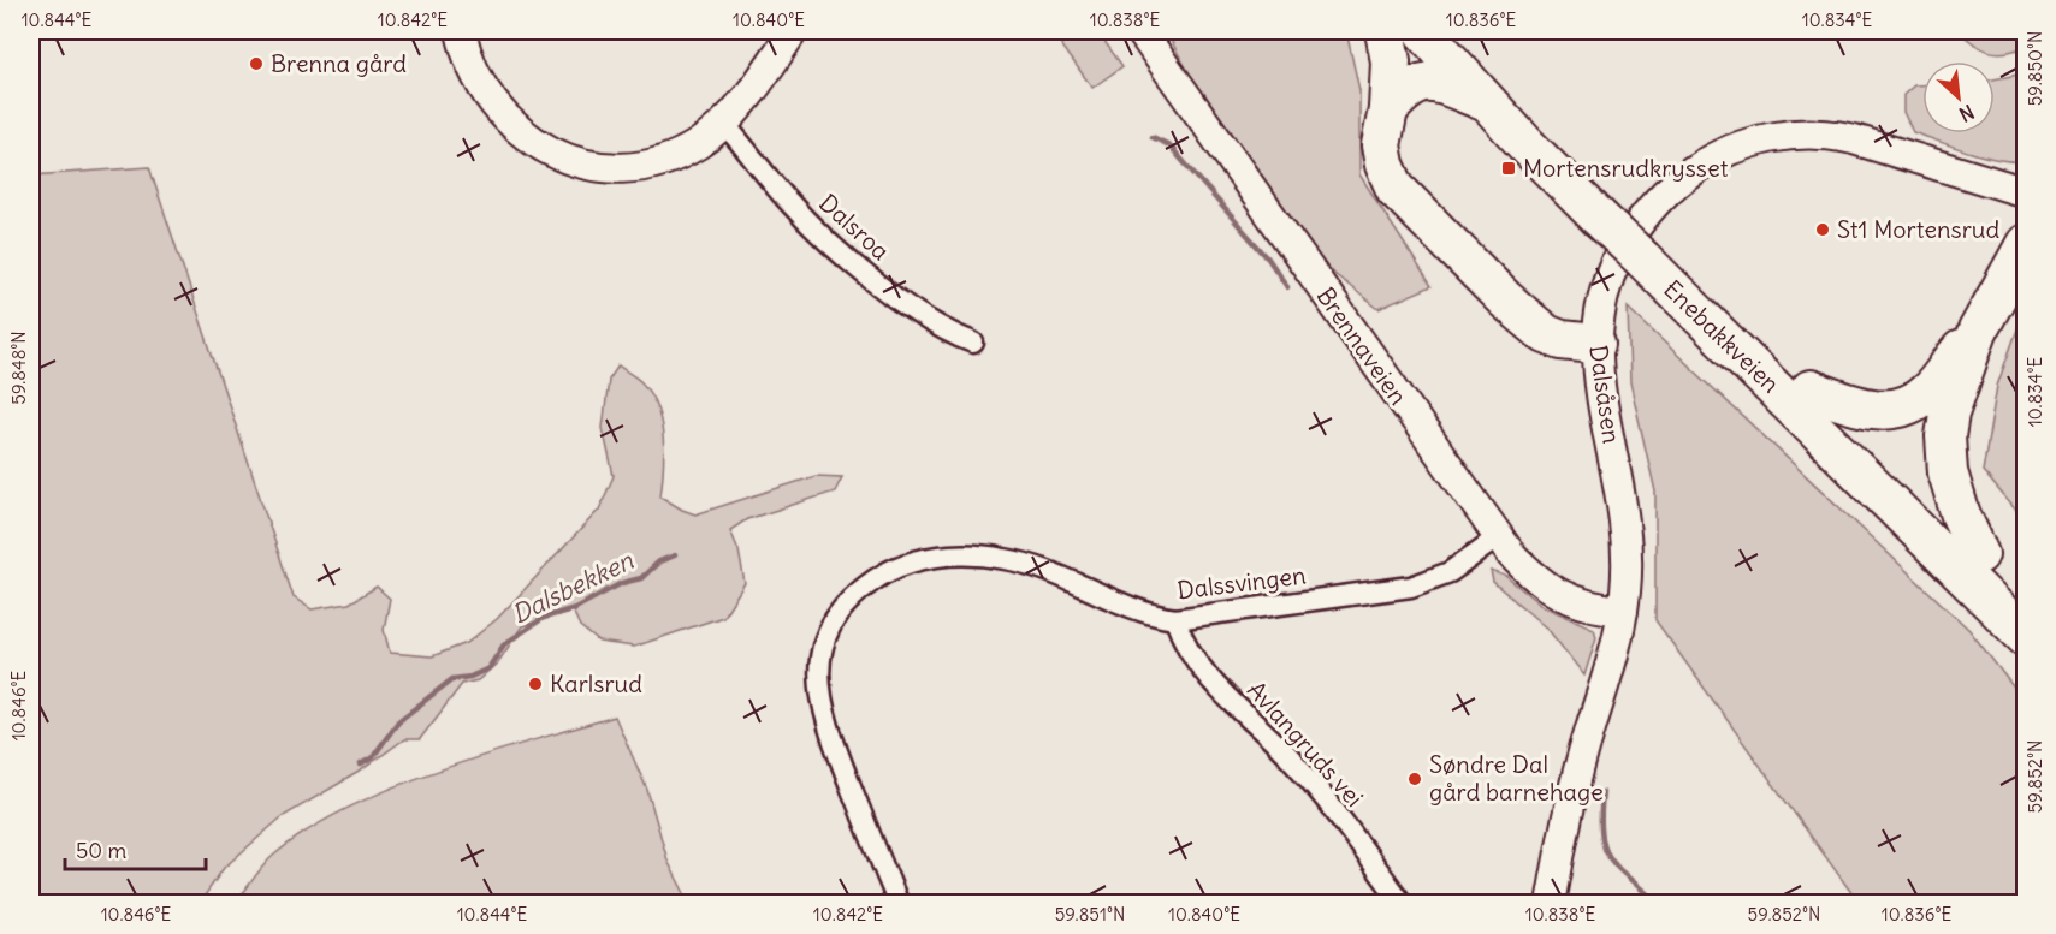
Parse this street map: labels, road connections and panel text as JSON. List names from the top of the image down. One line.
{"streets":{"highway":["Enebakkveien"],"street":["Dalsroa","Brennaveien","Dalsåsen","Dalssvingen","Avlangruds vei"]},"crossings":[["Brennaveien","Dalsåsen"],["Brennaveien","Dalssvingen"],["Dalssvingen","Avlangruds vei"]],"water":["Dalsbekken"],"places":{"other":["Brenna gård","St1 Mortensrud","Karlsrud","Søndre Dal gård barnehage"],"transit":["Mortensrudkrysset"]},"scale_bar":"50 m","north":"bottom right","coordinates":["10.844°E","10.842°E","10.840°E","10.838°E","10.836°E","10.834°E","59.850°N","59.848°N","10.846°E","59.852°N","59.851°N"]}
